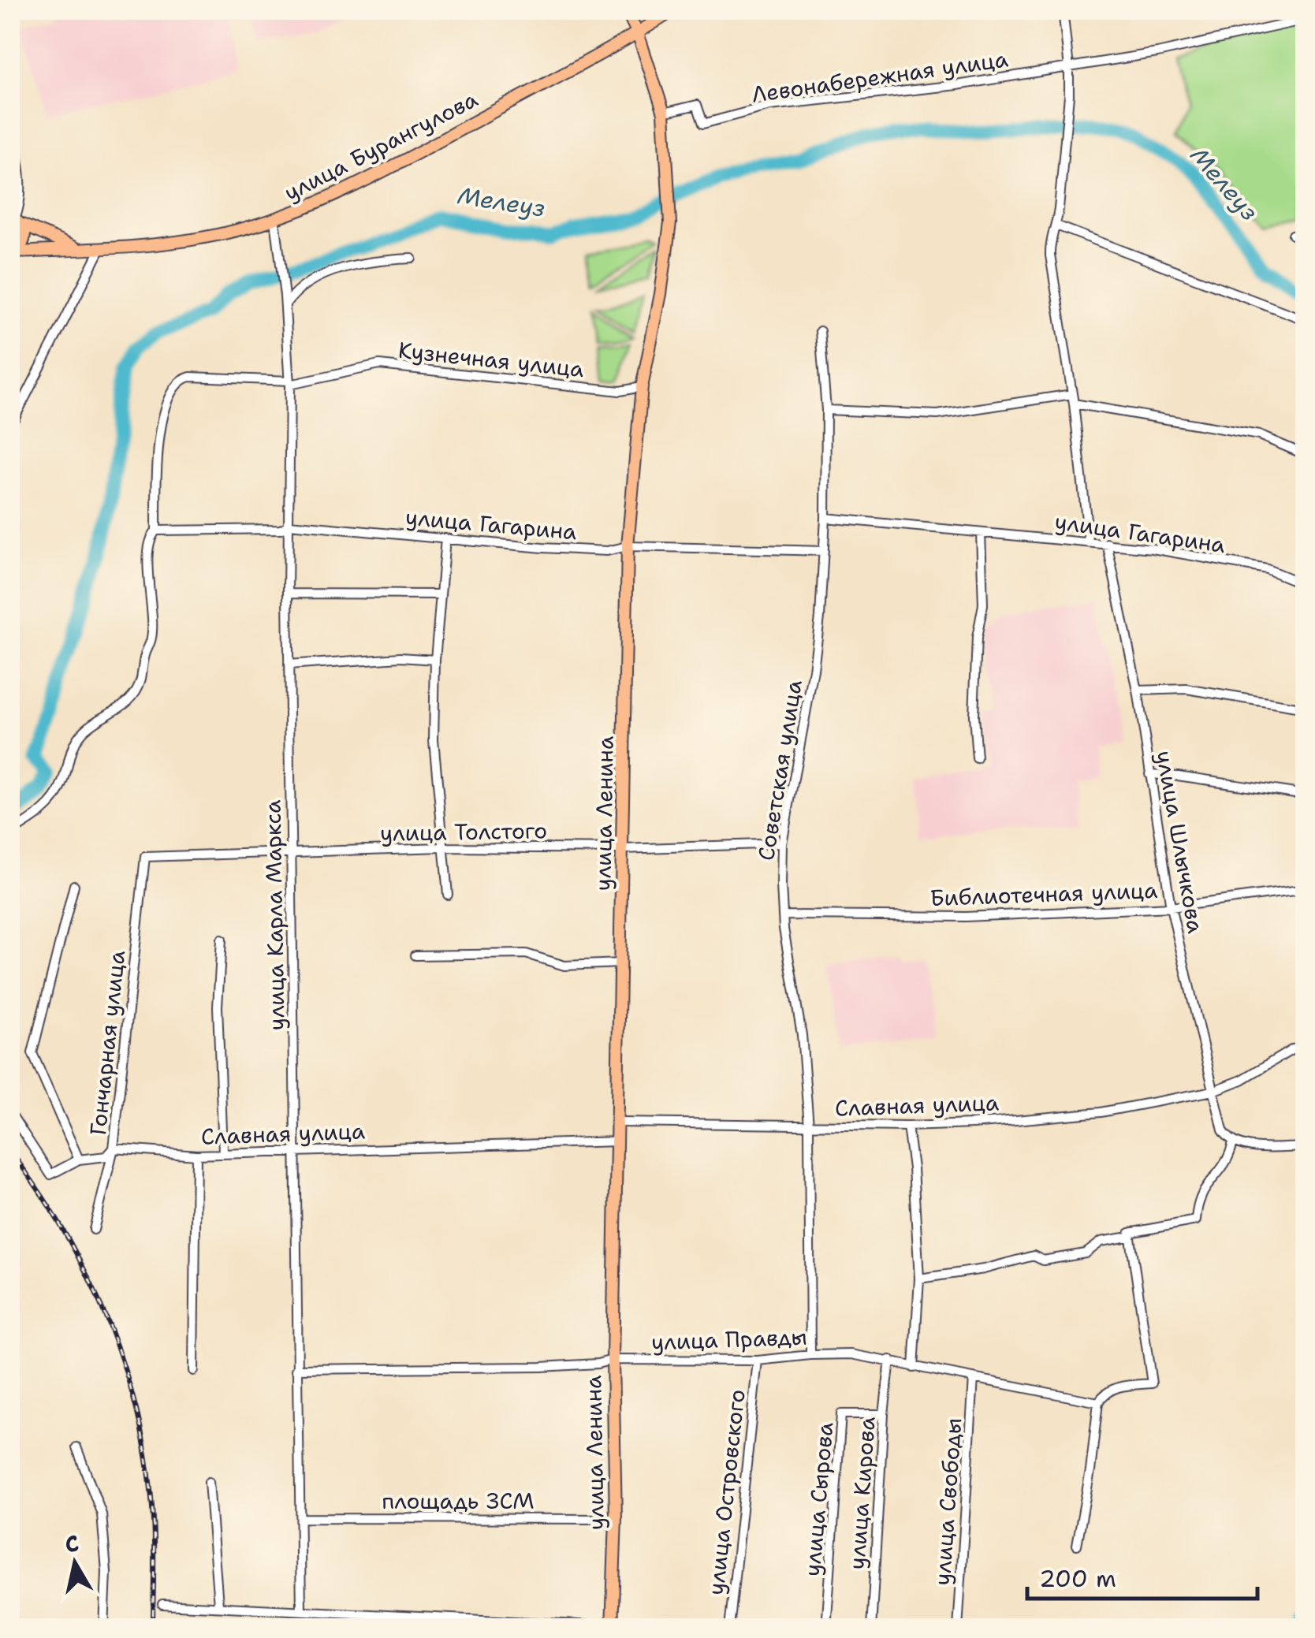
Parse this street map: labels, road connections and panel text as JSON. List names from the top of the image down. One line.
{"streets":{"main road":["улица Бурангулова","улица Ленина"],"street":["Левонабережная улица","Кузнечная улица","улица Гагарина","Советская улица","улица Толстого","улица Шлычкова","Библиотечная улица","улица Карла Маркса","Гончарная улица","Славная улица","улица Правды","улица Островского","улица Кирова","улица Сырова","площадь ЗСМ","улица Свободы"]},"crossings":[["Левонабережная улица","улица Ленина"],["улица Бурангулова","улица Ленина"],["улица Бурангулова","улица Карла Маркса"],["Кузнечная улица","улица Гагарина"],["Кузнечная улица","улица Ленина"],["Кузнечная улица","улица Карла Маркса"],["улица Гагарина","Советская улица"],["улица Гагарина","улица Ленина"],["улица Гагарина","улица Шлычкова"],["улица Гагарина","улица Карла Маркса"],["Советская улица","улица Толстого"],["Советская улица","Библиотечная улица"],["Советская улица","Славная улица"],["Советская улица","улица Правды"],["улица Ленина","улица Толстого"],["улица Ленина","Славная улица"],["улица Ленина","улица Правды"],["улица Ленина","площадь ЗСМ"],["улица Толстого","улица Карла Маркса"],["улица Толстого","Гончарная улица"],["улица Шлычкова","Библиотечная улица"],["улица Шлычкова","Славная улица"],["улица Карла Маркса","Славная улица"],["улица Карла Маркса","улица Правды"],["улица Карла Маркса","площадь ЗСМ"],["Гончарная улица","Славная улица"],["улица Правды","улица Островского"],["улица Правды","улица Кирова"],["улица Правды","улица Свободы"],["улица Кирова","улица Сырова"]],"water":["Мелеуз"],"scale_bar":"200 m","north":"top"}
